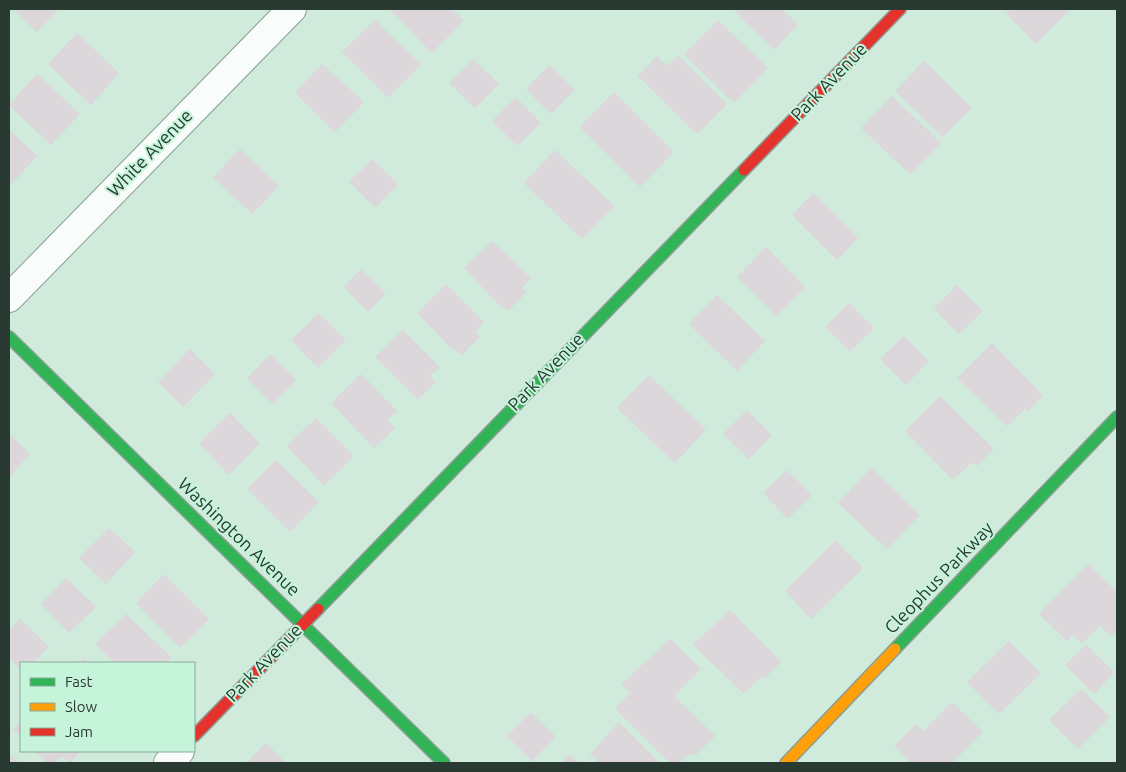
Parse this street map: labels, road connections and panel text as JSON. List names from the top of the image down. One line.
{"streets":{"street":["Park Avenue","White Avenue","Washington Avenue","Cleophus Parkway"]},"crossings":[["Park Avenue","Washington Avenue"]],"legend":["Fast","Slow","Jam"]}
